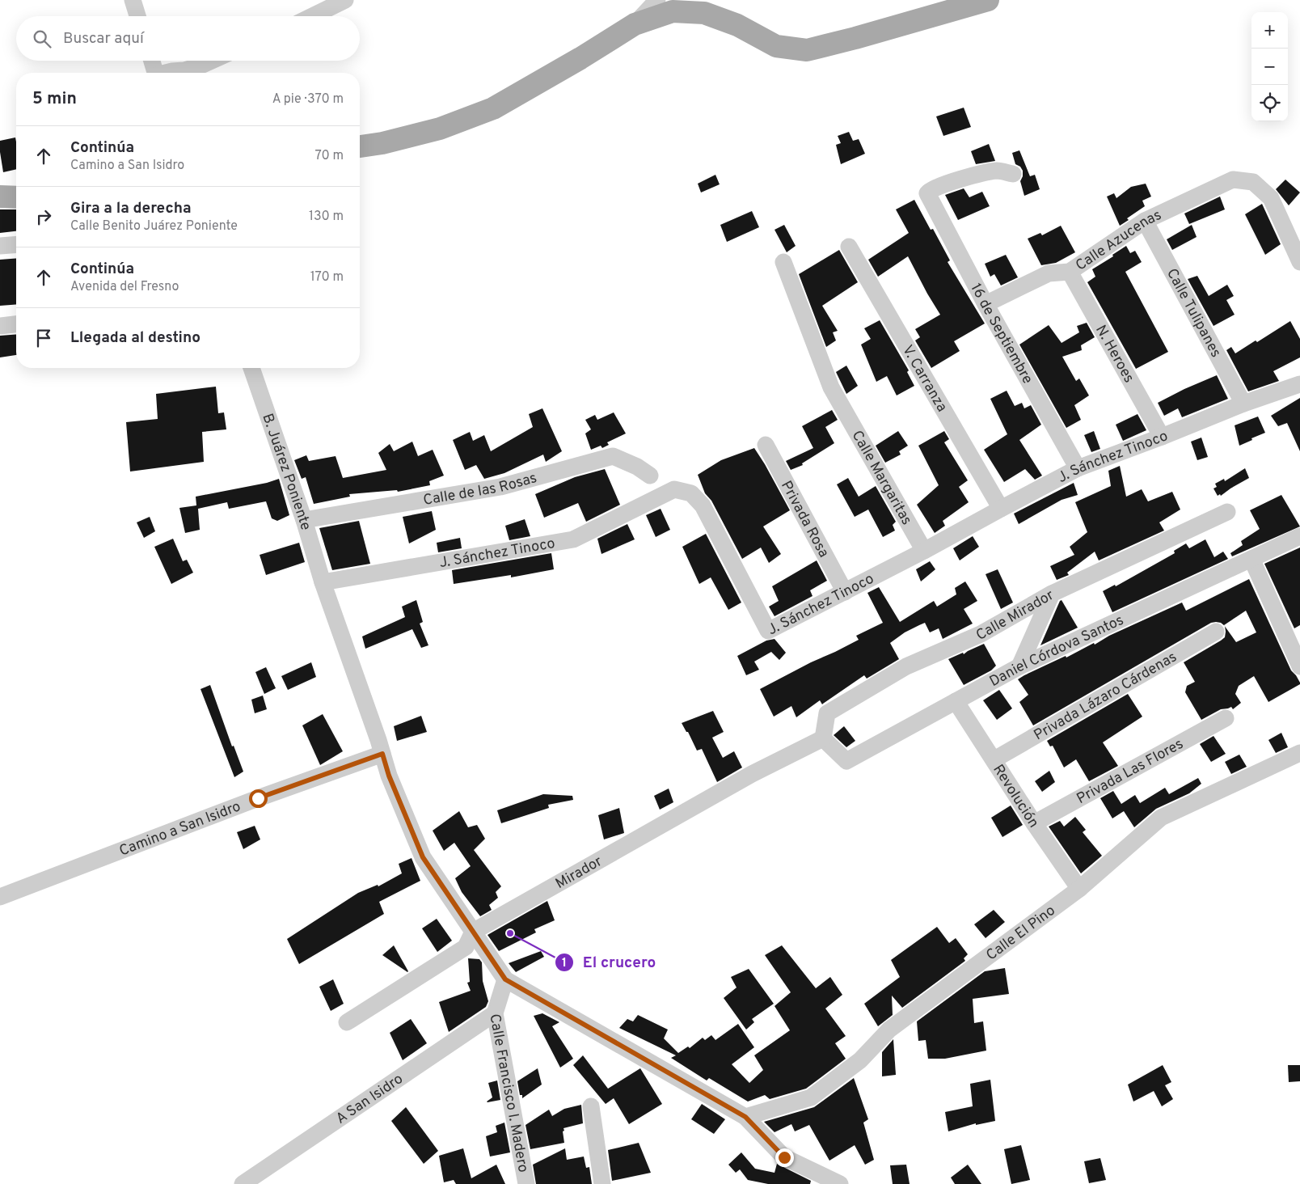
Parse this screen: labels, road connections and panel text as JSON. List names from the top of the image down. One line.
{"streets":{"street":["Calle Azucenas","Calle Tulipanes","16 de Septiembre","N. Heroes","V. Carranza","J. Sánchez Tinoco","B. Juárez Poniente","Calle Margaritas","Calle de las Rosas","Privada Rosa","Calle Mirador","Daniel Córdova Santos","Privada Lázaro Cárdenas","Privada Las Flores","Revolución","Camino a San Isidro","Mirador","Calle El Pino","Calle Francisco I. Madero","A San Isidro"]},"crossings":[["Calle Azucenas","Calle Tulipanes"],["Calle Azucenas","16 de Septiembre"],["Calle Azucenas","N. Heroes"],["Calle Tulipanes","J. Sánchez Tinoco"],["16 de Septiembre","J. Sánchez Tinoco"],["N. Heroes","J. Sánchez Tinoco"],["V. Carranza","J. Sánchez Tinoco"],["J. Sánchez Tinoco","B. Juárez Poniente"],["J. Sánchez Tinoco","Calle Margaritas"],["J. Sánchez Tinoco","Privada Rosa"],["B. Juárez Poniente","Calle de las Rosas"],["B. Juárez Poniente","Camino a San Isidro"],["B. Juárez Poniente","Mirador"],["B. Juárez Poniente","Calle Francisco I. Madero"],["Calle Mirador","Daniel Córdova Santos"],["Calle Mirador","Mirador"],["Daniel Córdova Santos","Revolución"],["Daniel Córdova Santos","Mirador"],["Privada Lázaro Cárdenas","Revolución"],["Privada Las Flores","Revolución"],["Revolución","Calle El Pino"],["Calle Francisco I. Madero","A San Isidro"]],"places":["El crucero"],"page":{"map_buttons":["+","−"],"search":"Buscar aquí","heading":["5 min","A pie · 370 m"],"list":[["Continúa","Camino a San Isidro","70 m"],["Gira a la derecha","Calle Benito Juárez Poniente","130 m"],["Continúa","Avenida del Fresno","170 m"],"Llegada al destino"]}}
